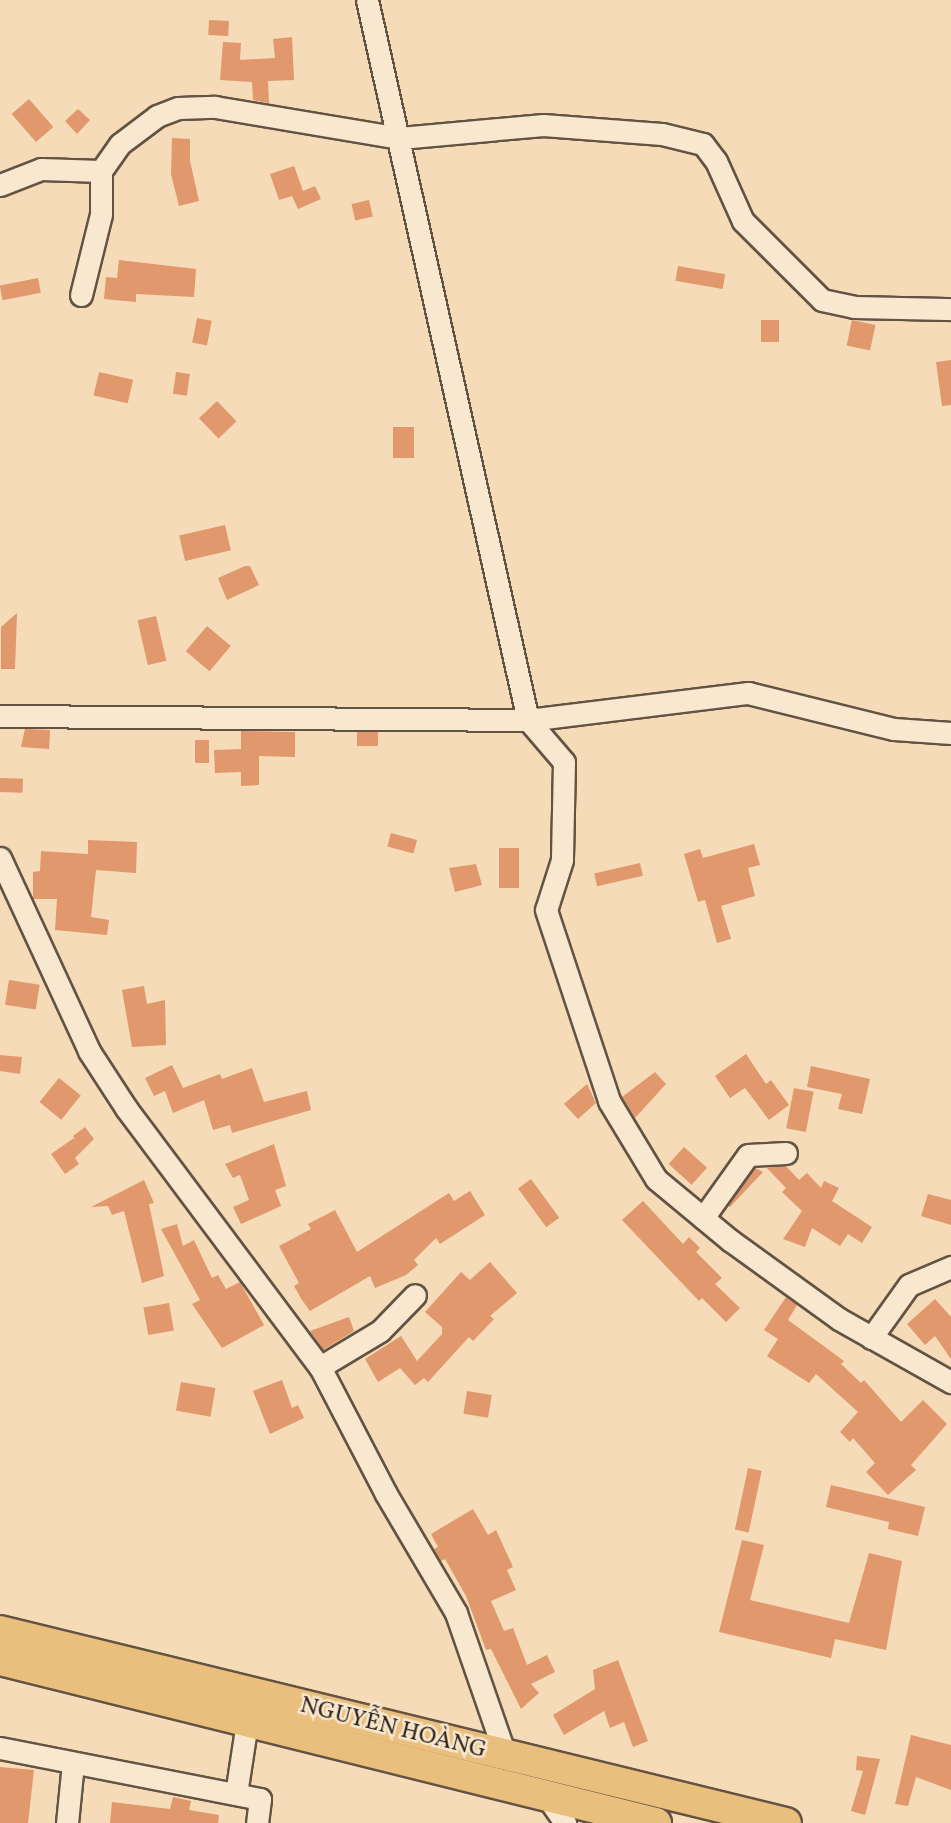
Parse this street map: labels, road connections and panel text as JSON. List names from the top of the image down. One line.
{"streets":{"highway":["NGUYỄN HOÀNG"]}}
